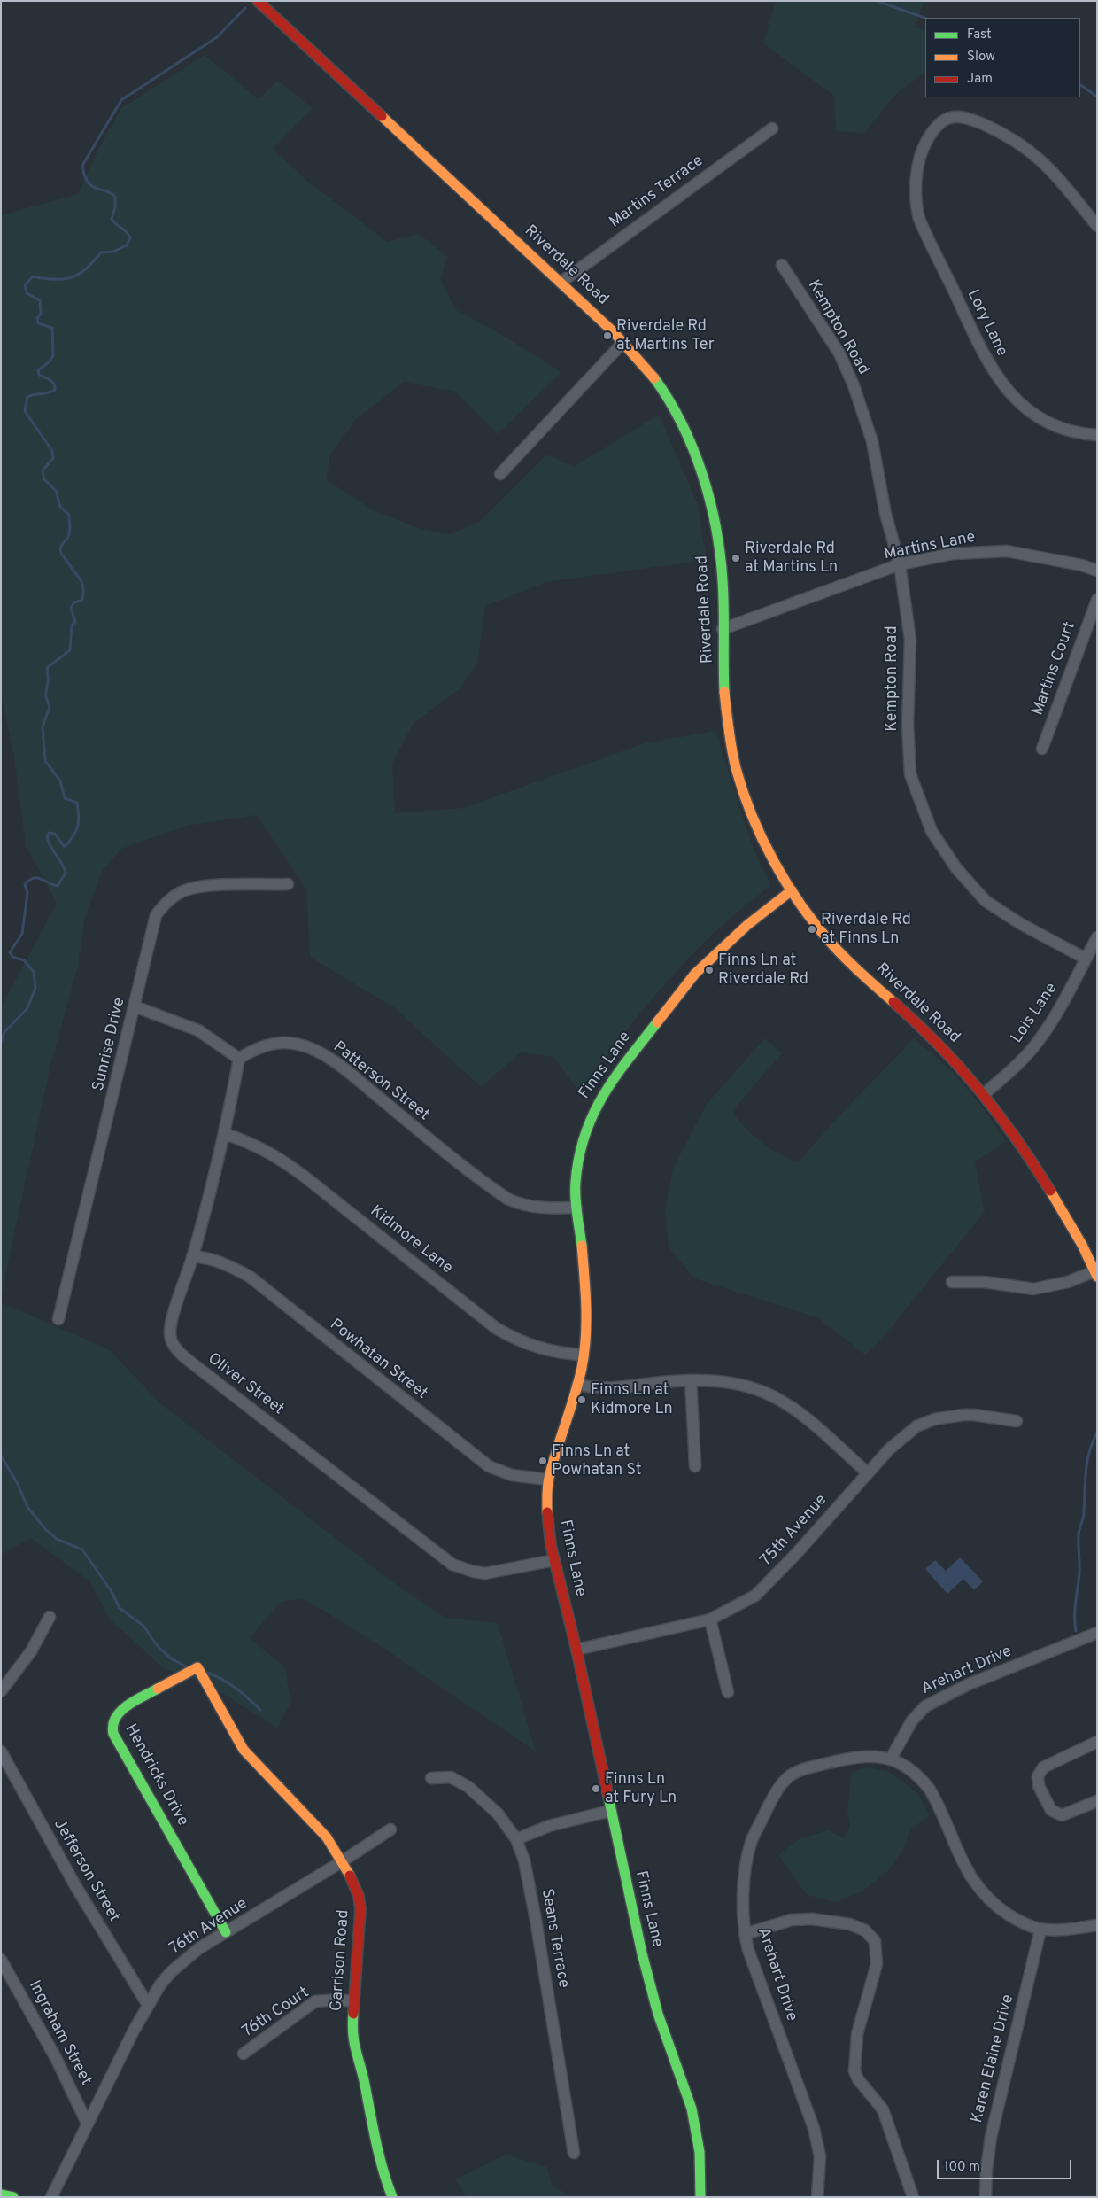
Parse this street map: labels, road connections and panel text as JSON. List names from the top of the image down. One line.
{"streets":{"street":["Martins Terrace","Riverdale Road","Lory Lane","Kempton Road","Martins Lane","Martins Court","Lois Lane","Sunrise Drive","Finns Lane","Patterson Street","Kidmore Lane","Powhatan Street","Oliver Street","75th Avenue","Arehart Drive","Hendricks Drive","Jefferson Street","76th Avenue","Seans Terrace","Garrison Road","76th Court","Ingraham Street","Karen Elaine Drive"]},"crossings":[["Martins Terrace","Riverdale Road"],["Riverdale Road","Martins Lane"],["Riverdale Road","Lois Lane"],["Riverdale Road","Finns Lane"],["Kempton Road","Martins Lane"],["Kempton Road","Lois Lane"],["Finns Lane","Patterson Street"],["Finns Lane","Kidmore Lane"],["Finns Lane","Powhatan Street"],["Finns Lane","Oliver Street"],["Finns Lane","75th Avenue"],["Patterson Street","Oliver Street"],["Kidmore Lane","Oliver Street"],["Powhatan Street","Oliver Street"],["Hendricks Drive","76th Avenue"],["Hendricks Drive","Garrison Road"],["Jefferson Street","76th Avenue"],["76th Avenue","Garrison Road"],["76th Avenue","Ingraham Street"],["Garrison Road","76th Court"]],"places":["Riverdale Rd at Martins Ter","Riverdale Rd at Martins Ln","Riverdale Rd at Finns Ln","Finns Ln at Riverdale Rd","Finns Ln at Kidmore Ln","Finns Ln at Powhatan St","Finns Ln at Fury Ln"],"legend":["Fast","Slow","Jam"],"scale_bar":"100 m"}
